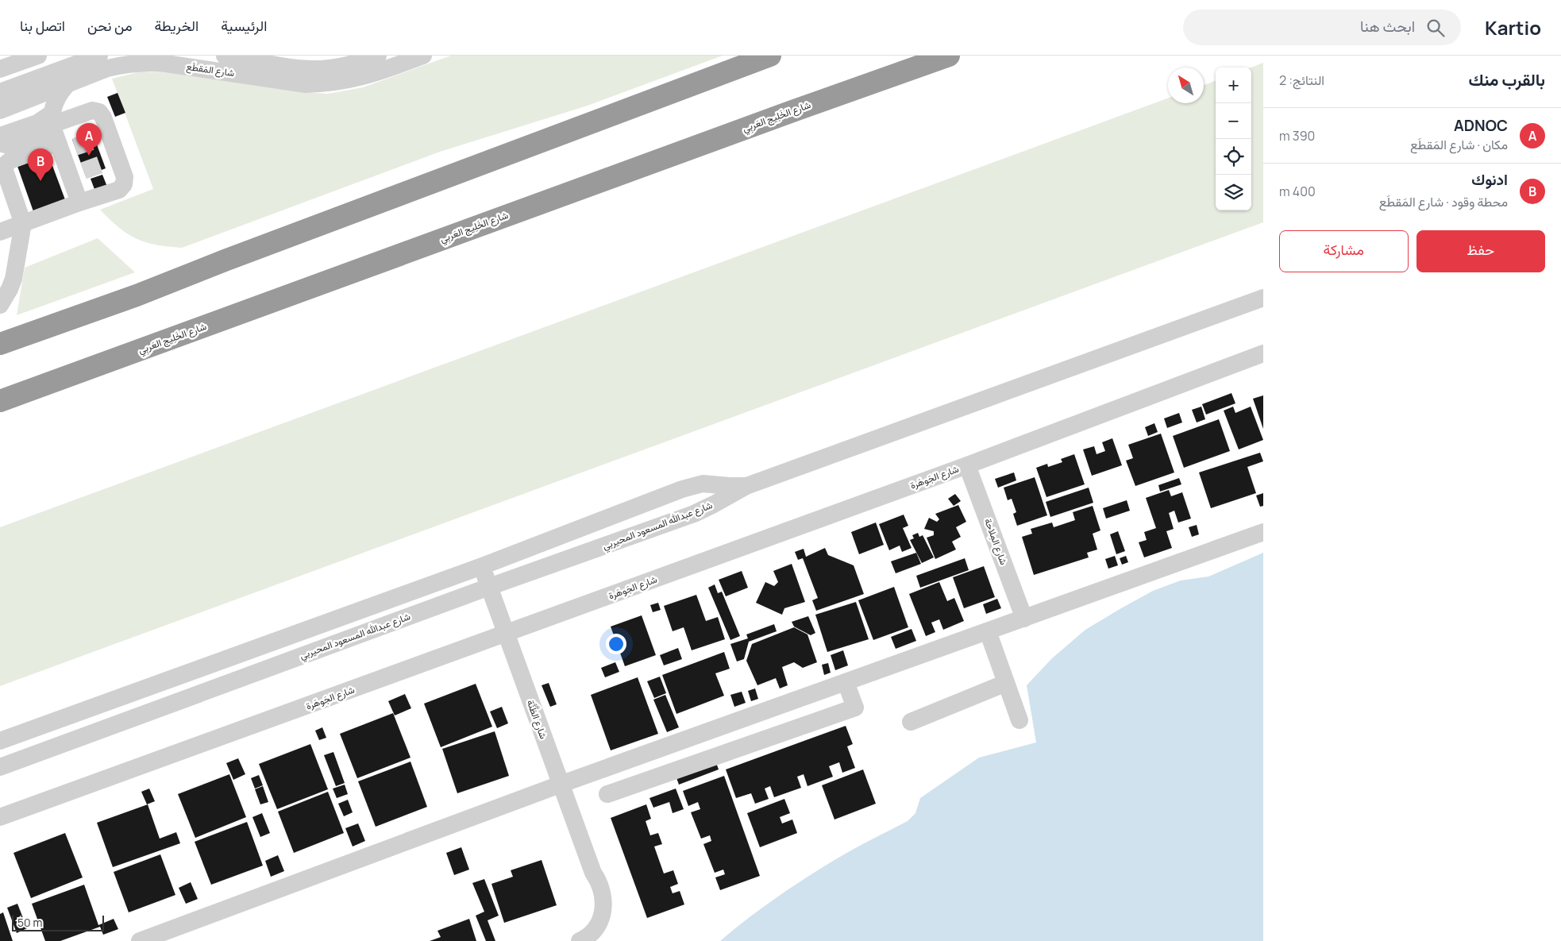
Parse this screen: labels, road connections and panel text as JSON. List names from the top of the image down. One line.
{"streets":{"highway":["شارع الخَلِيج العَربِي"],"street":["شارع المَقطَع","شارع الجَوهَرة","شارع عبدالله المسعود المحيربي","شارع المِلاحة","شارع الظَّنَّة"]},"crossings":[["شارع الجَوهَرة","شارع المِلاحة"],["شارع الجَوهَرة","شارع الظَّنَّة"],["شارع عبدالله المسعود المحيربي","شارع الظَّنَّة"]],"scale_bar":"50 m","north":"top left","page":{"header":"Kartio","search":"ابحث هنا","nav":["الرئيسية","الخريطة","من نحن","اتصل بنا"],"heading":["بالقرب منك","النتائج: 2"],"map_buttons":["+","−"],"list":[{"mark":"A","name":"ADNOC","note":"مكان · شارع المَقطَع","value":"390 m"},{"mark":"B","name":"ادنوك","note":"محطة وقود · شارع المَقطَع","value":"400 m"}],"pins":["A","B"],"buttons":["حفظ","مشاركة"],"scale":"50 m"}}
